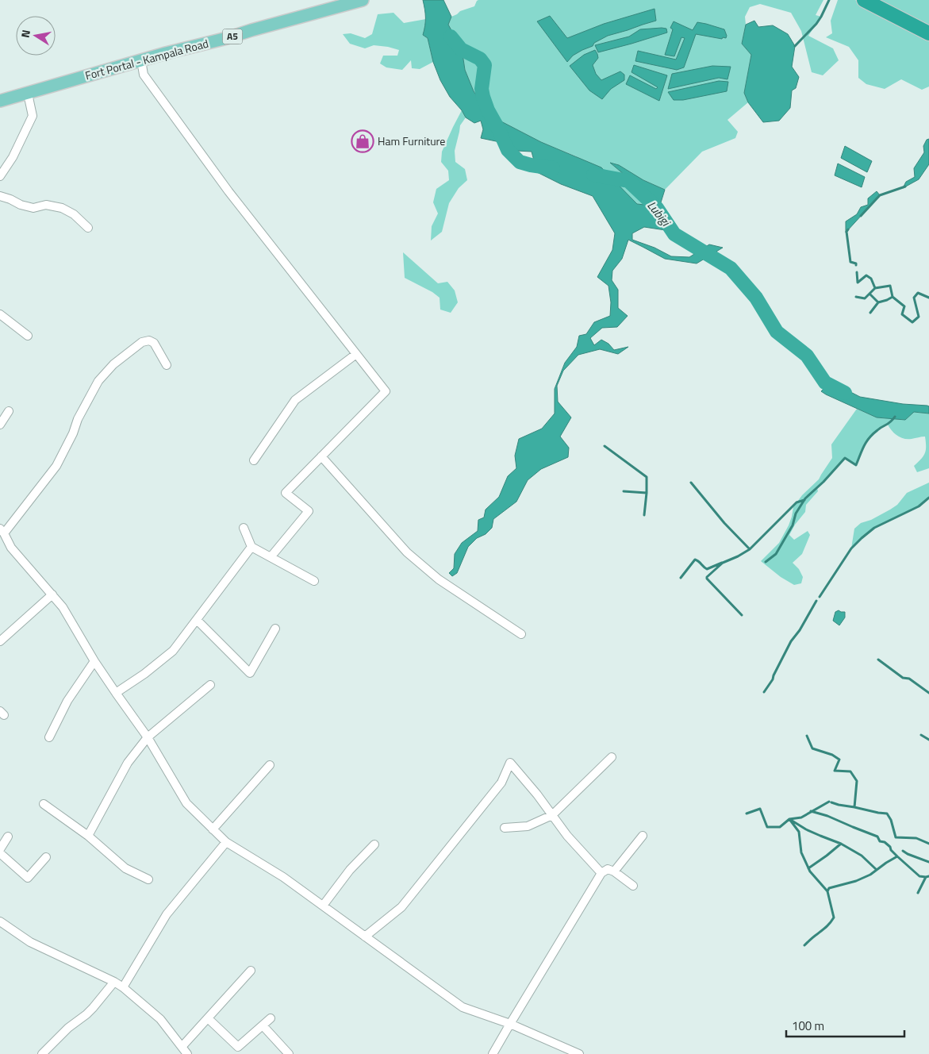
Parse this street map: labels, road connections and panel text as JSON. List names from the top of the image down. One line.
{"streets":{"main road":["A5","Fort Portal - Kampala Road"]},"water":["Lubigi"],"places":{"shop":["Ham Furniture"]},"scale_bar":"100 m","north":"left"}
